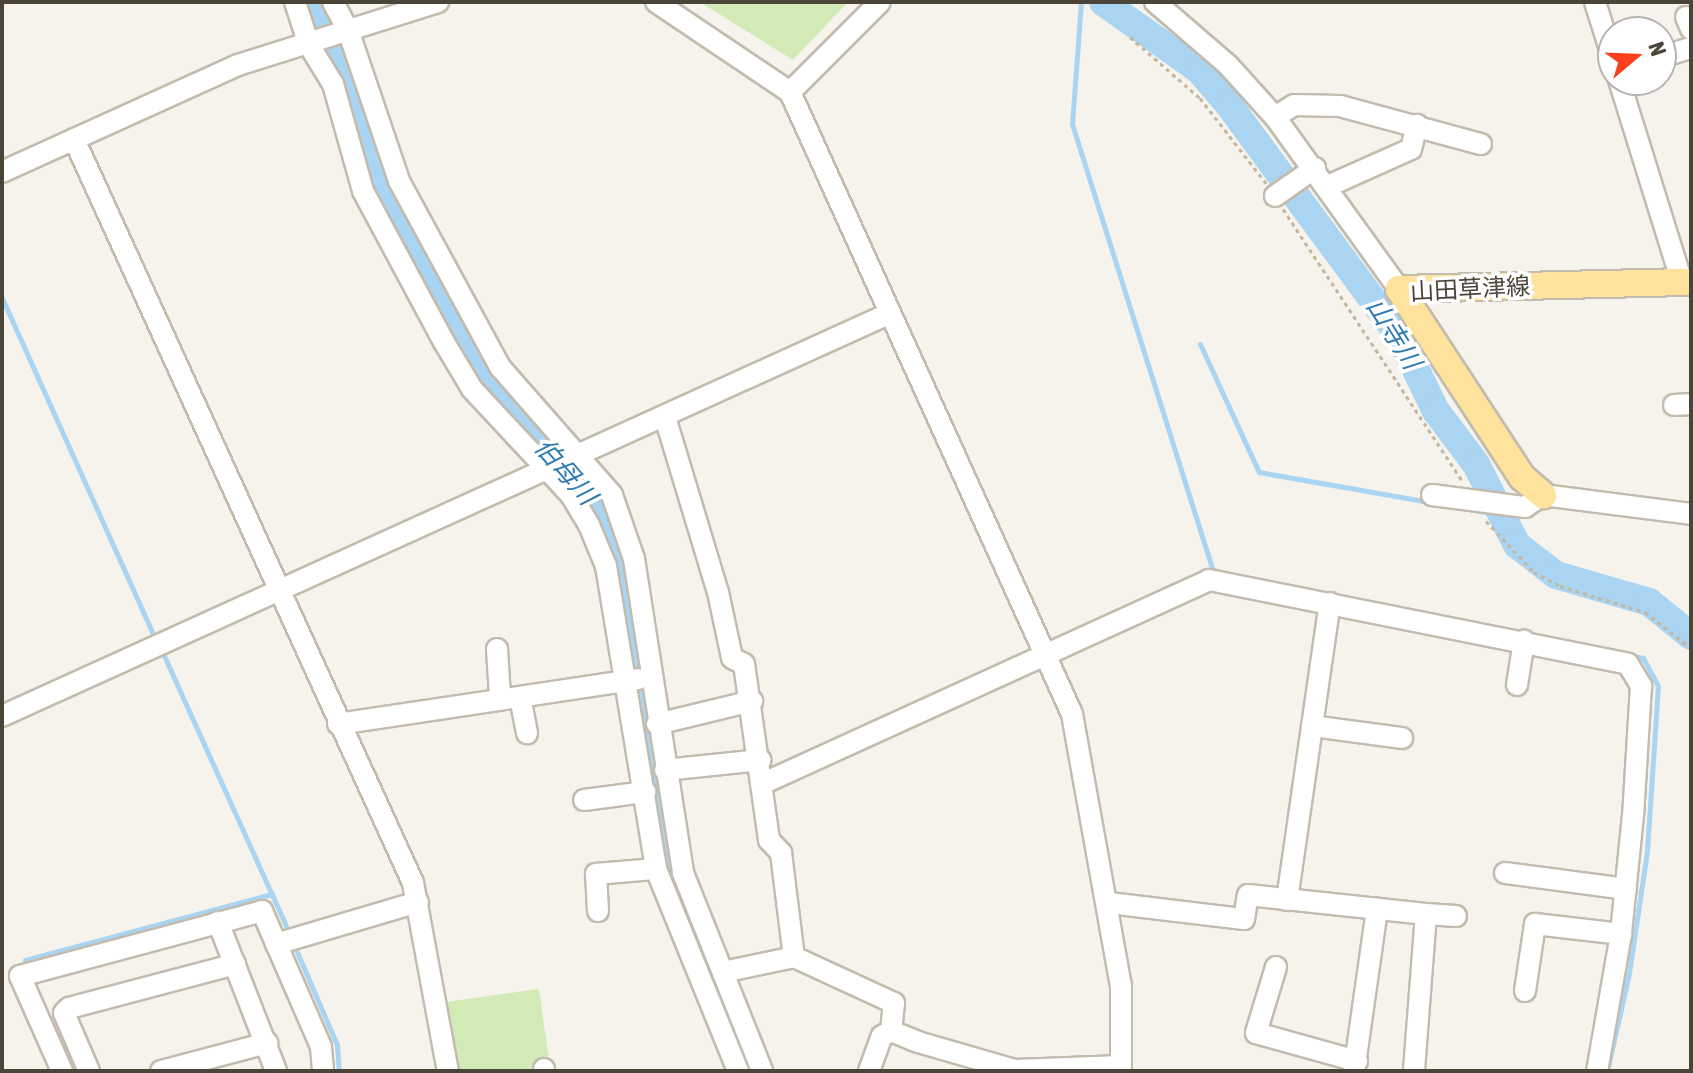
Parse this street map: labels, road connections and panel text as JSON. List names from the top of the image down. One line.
{"streets":{"main road":["山田草津線"]},"water":["山寺川","伯母川"],"north":"right"}
